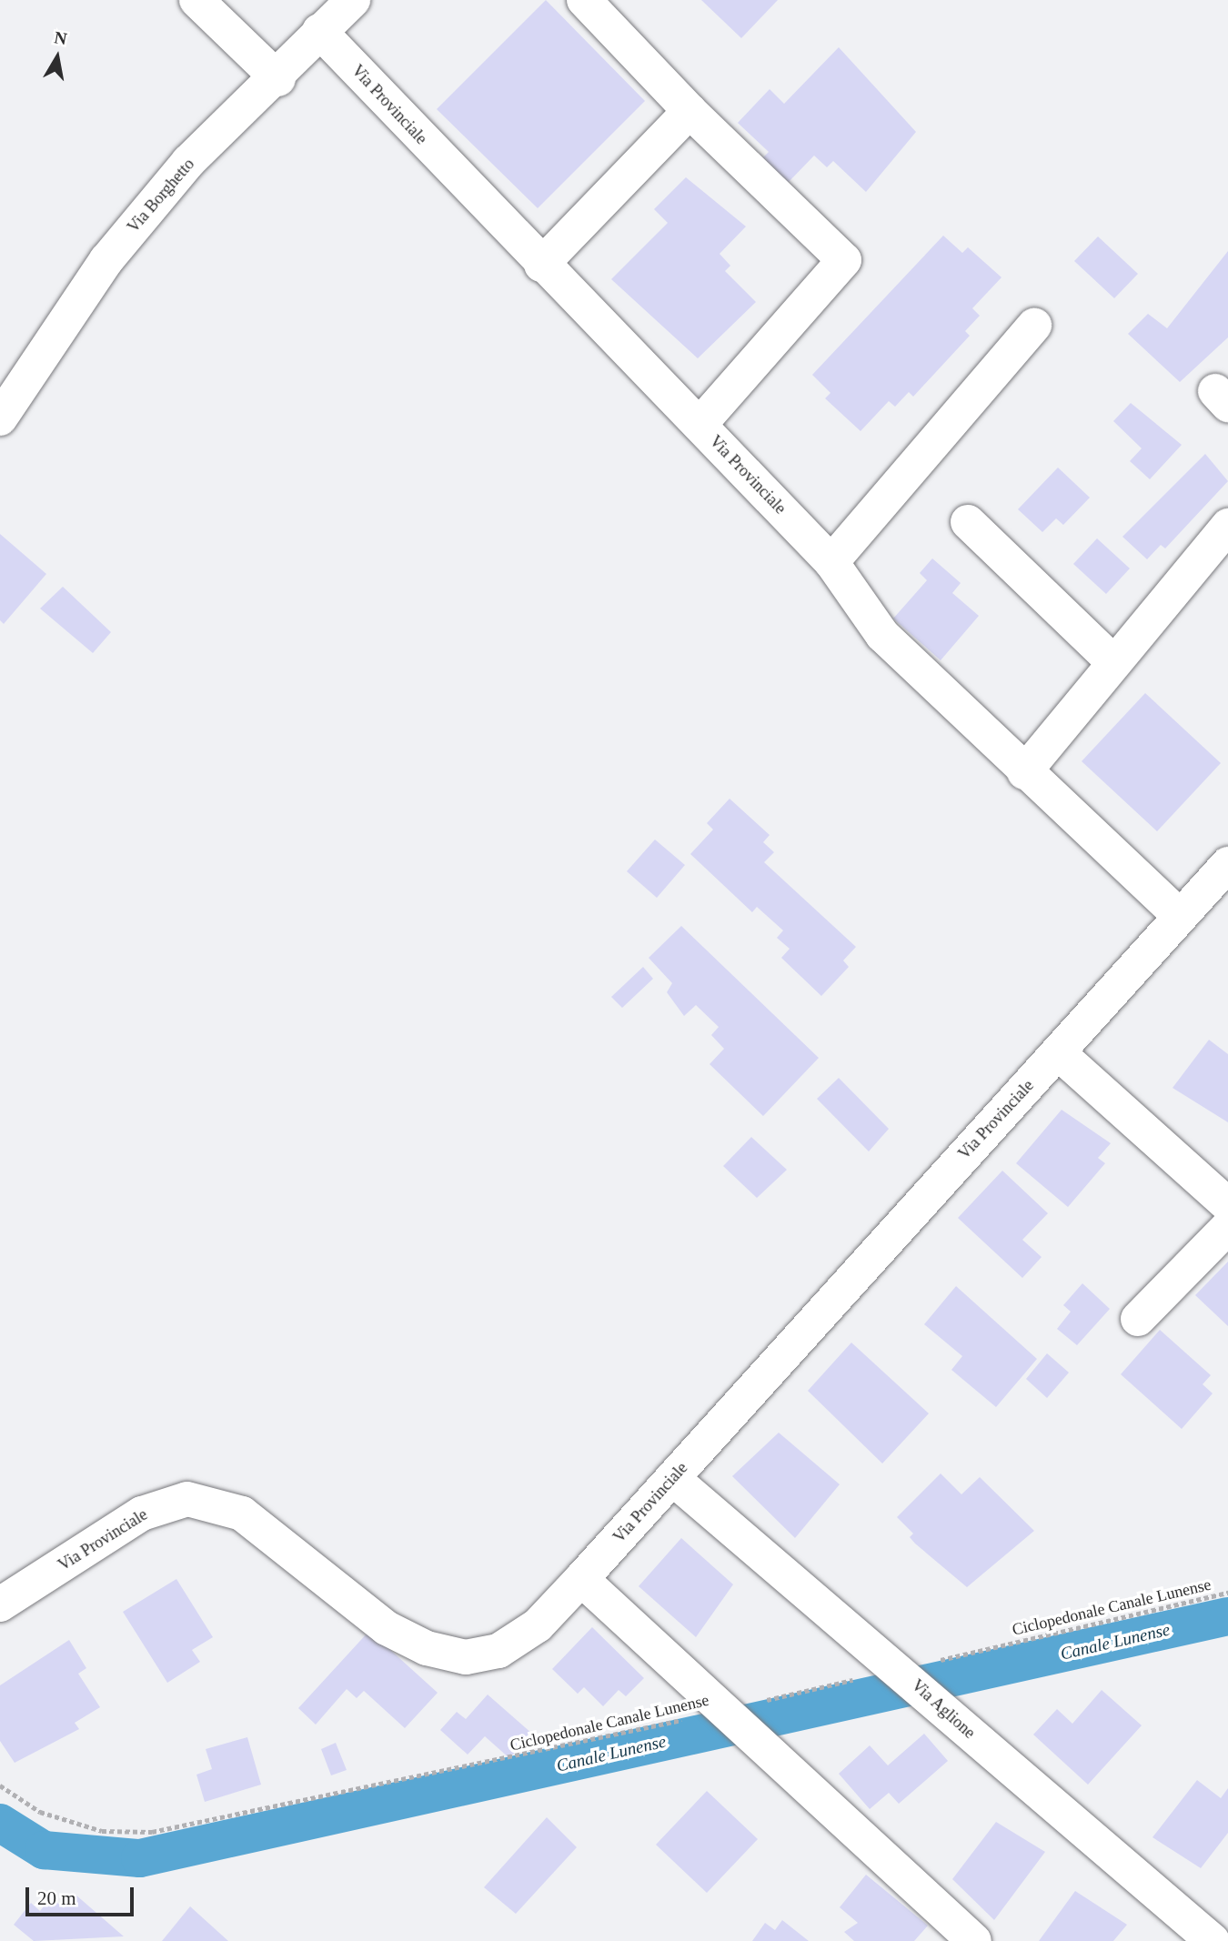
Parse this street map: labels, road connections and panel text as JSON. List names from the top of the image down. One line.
{"streets":{"street":["Via Provinciale","Via Borghetto","Via Aglione"],"path":["Ciclopedonale Canale Lunense"]},"crossings":[["Via Provinciale","Via Borghetto"],["Via Provinciale","Via Aglione"],["Ciclopedonale Canale Lunense","Via Aglione"]],"water":["Canale Lunense"],"scale_bar":"20 m","north":"top"}
